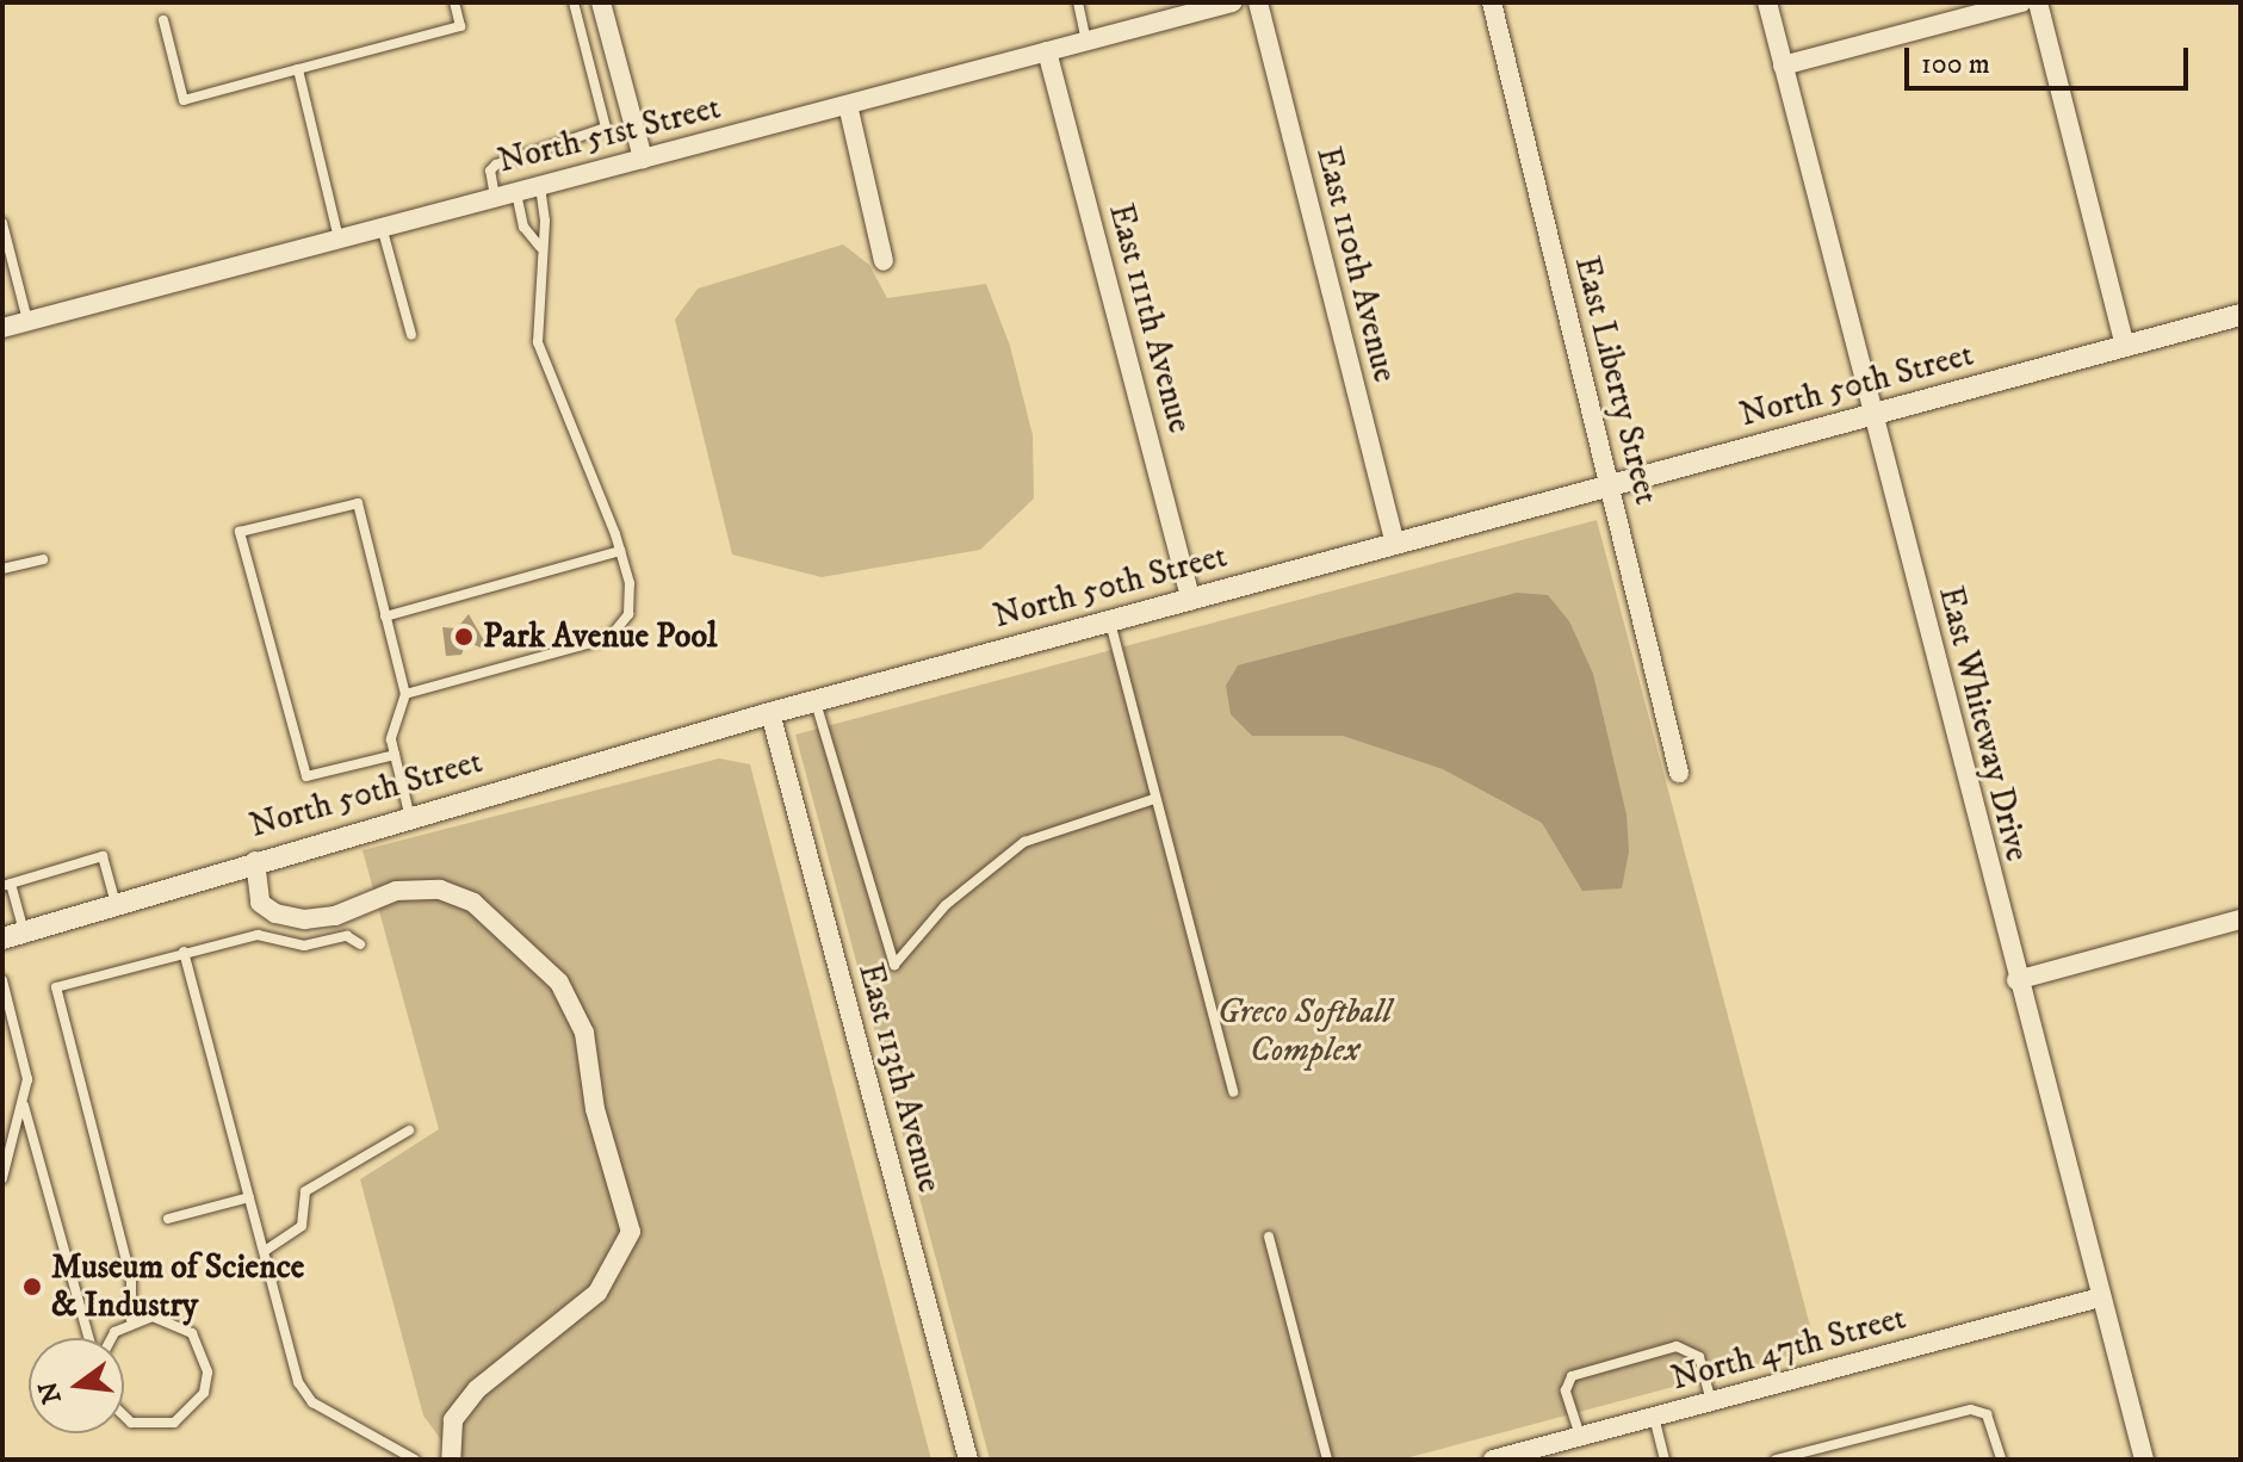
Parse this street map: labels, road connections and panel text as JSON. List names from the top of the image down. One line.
{"streets":{"street":["North 51st Street","East 110th Avenue","East 111th Avenue","East Liberty Street","North 50th Street","East Whiteway Drive","East 113th Avenue","North 47th Street"]},"crossings":[["North 51st Street","East 111th Avenue"],["East 110th Avenue","North 50th Street"],["East 111th Avenue","North 50th Street"],["East Liberty Street","North 50th Street"],["North 50th Street","East Whiteway Drive"],["North 50th Street","East 113th Avenue"],["East Whiteway Drive","North 47th Street"]],"parks":["Greco Softball Complex"],"places":["Park Avenue Pool","Museum of Science & Industry"],"scale_bar":"100 m","north":"left"}
